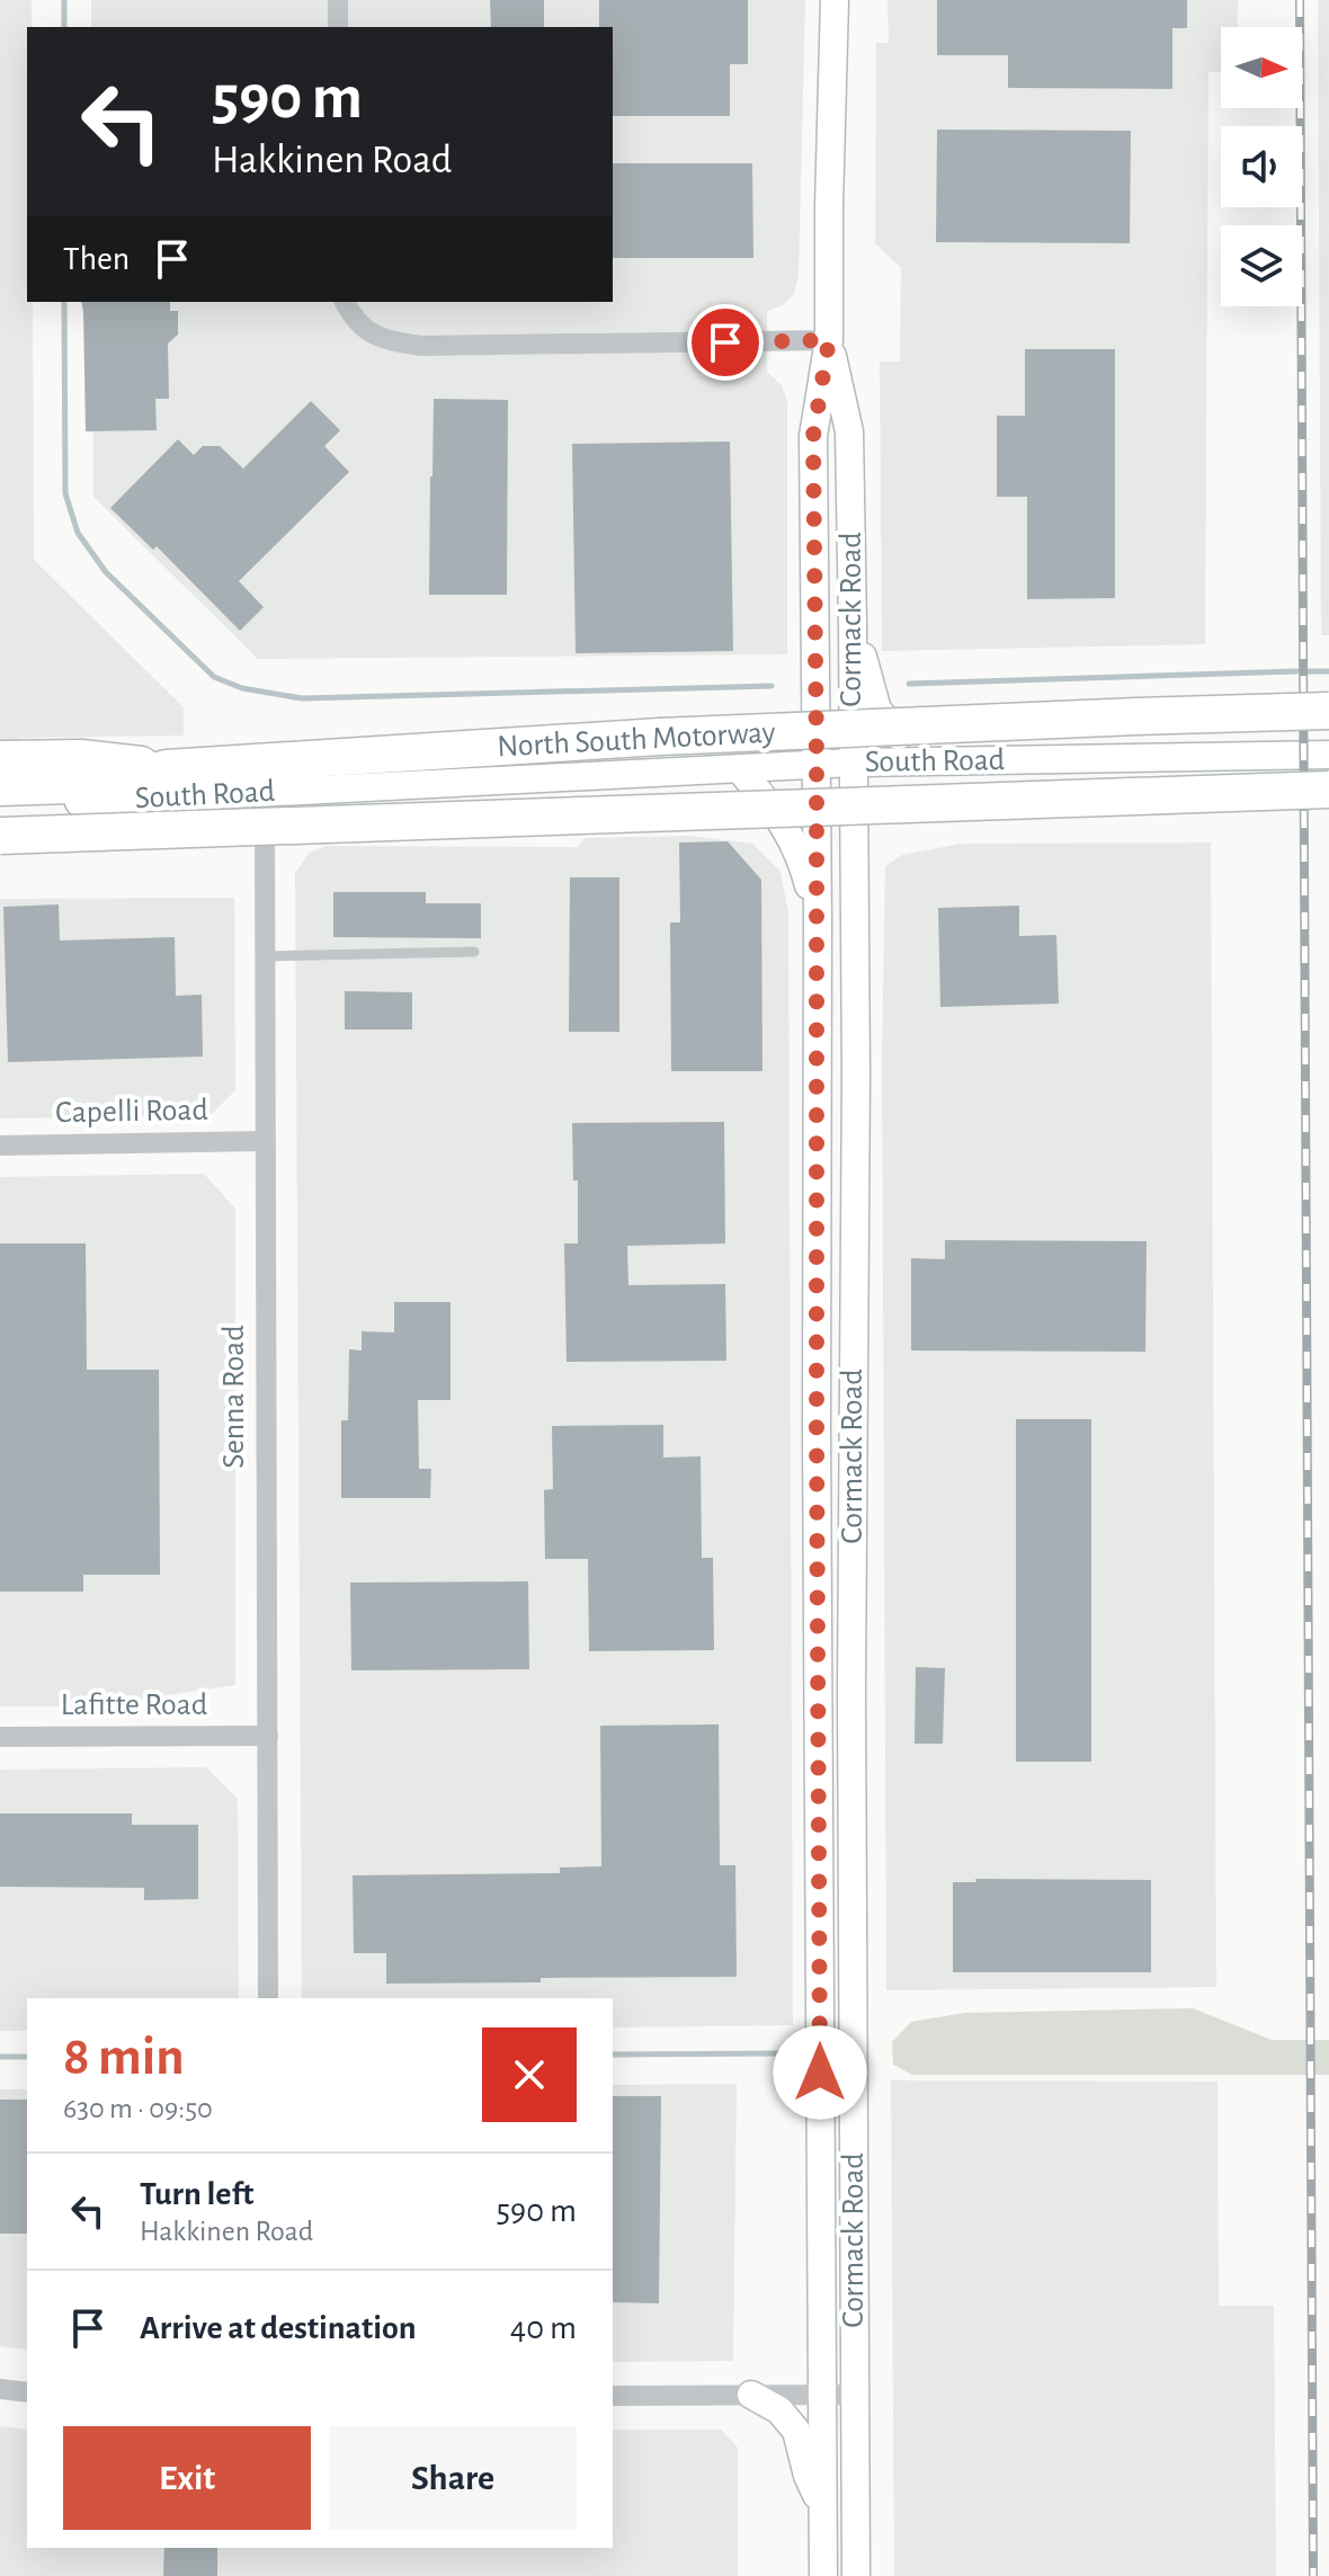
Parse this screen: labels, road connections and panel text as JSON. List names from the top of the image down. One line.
{"streets":{"highway":["North South Motorway"],"street":["Cormack Road","South Road","Capelli Road","Senna Road","Lafitte Road"]},"crossings":[["Cormack Road","South Road"],["South Road","Senna Road"],["Capelli Road","Senna Road"],["Senna Road","Lafitte Road"]],"north":"right","page":{"turn":["590 m","Hakkinen Road"],"then":"Then","heading":["8 min","630 m · 09:50"],"list":[{"name":"Turn left","note":"Hakkinen Road","value":"590 m"},{"name":"Arrive at destination","value":"40 m"}],"buttons":["Exit","Share"]}}
